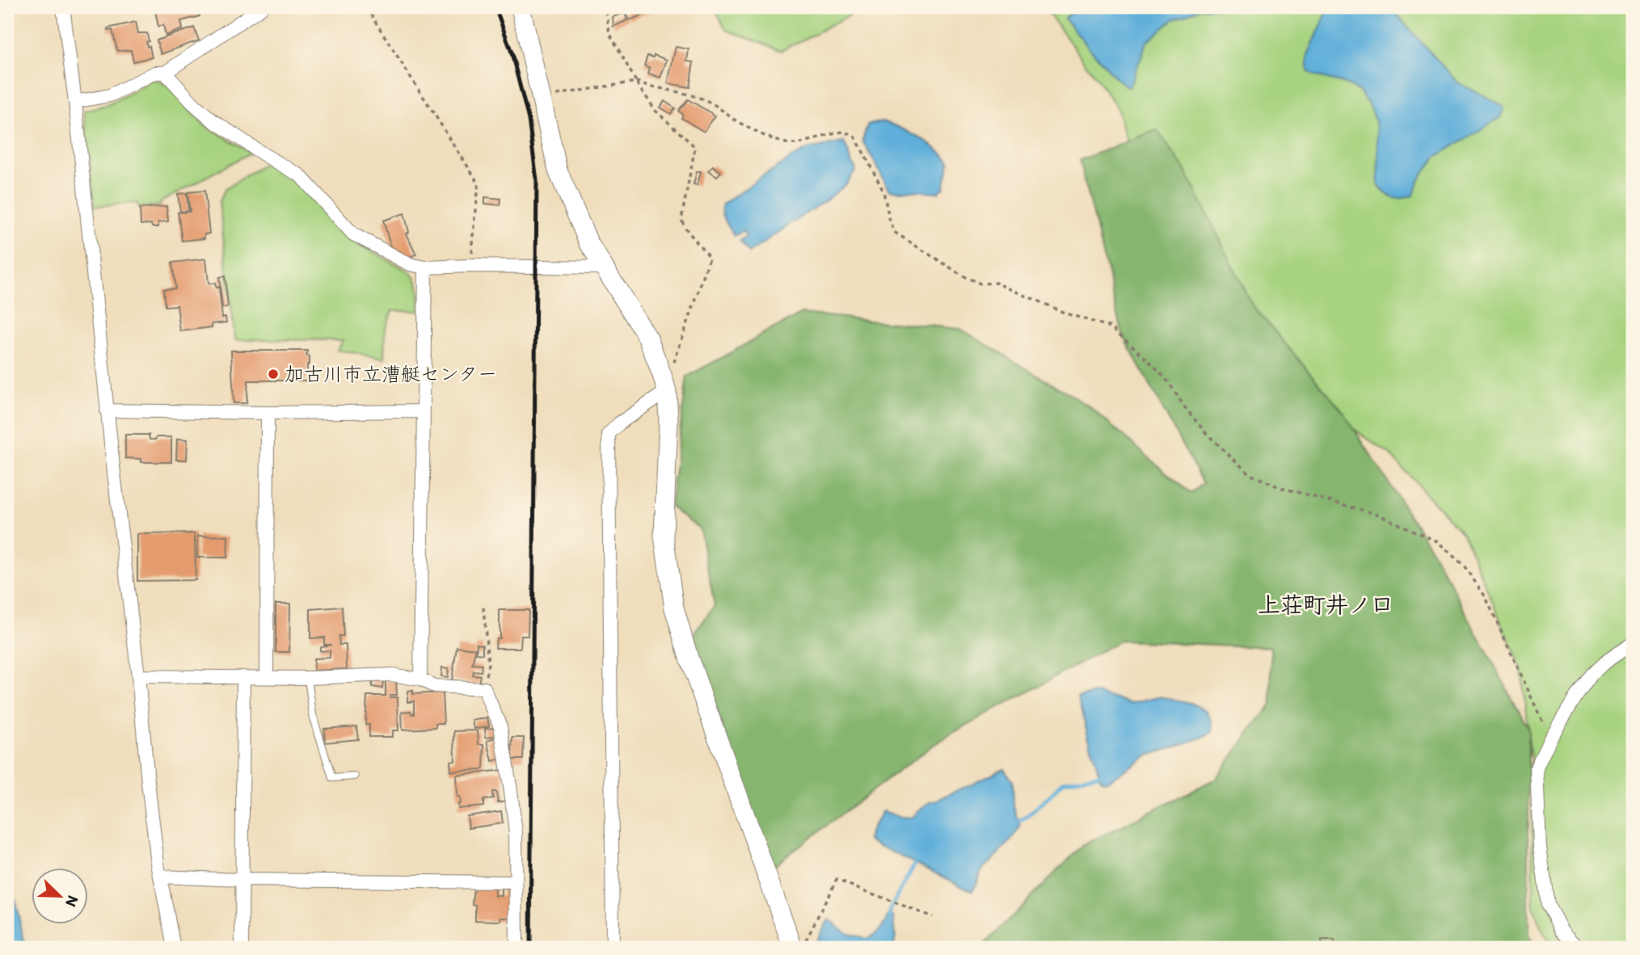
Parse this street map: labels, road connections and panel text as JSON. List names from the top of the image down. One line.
{"districts":["上荘町井ノ口"],"places":["加古川市立漕艇センター"],"north":"bottom right"}
